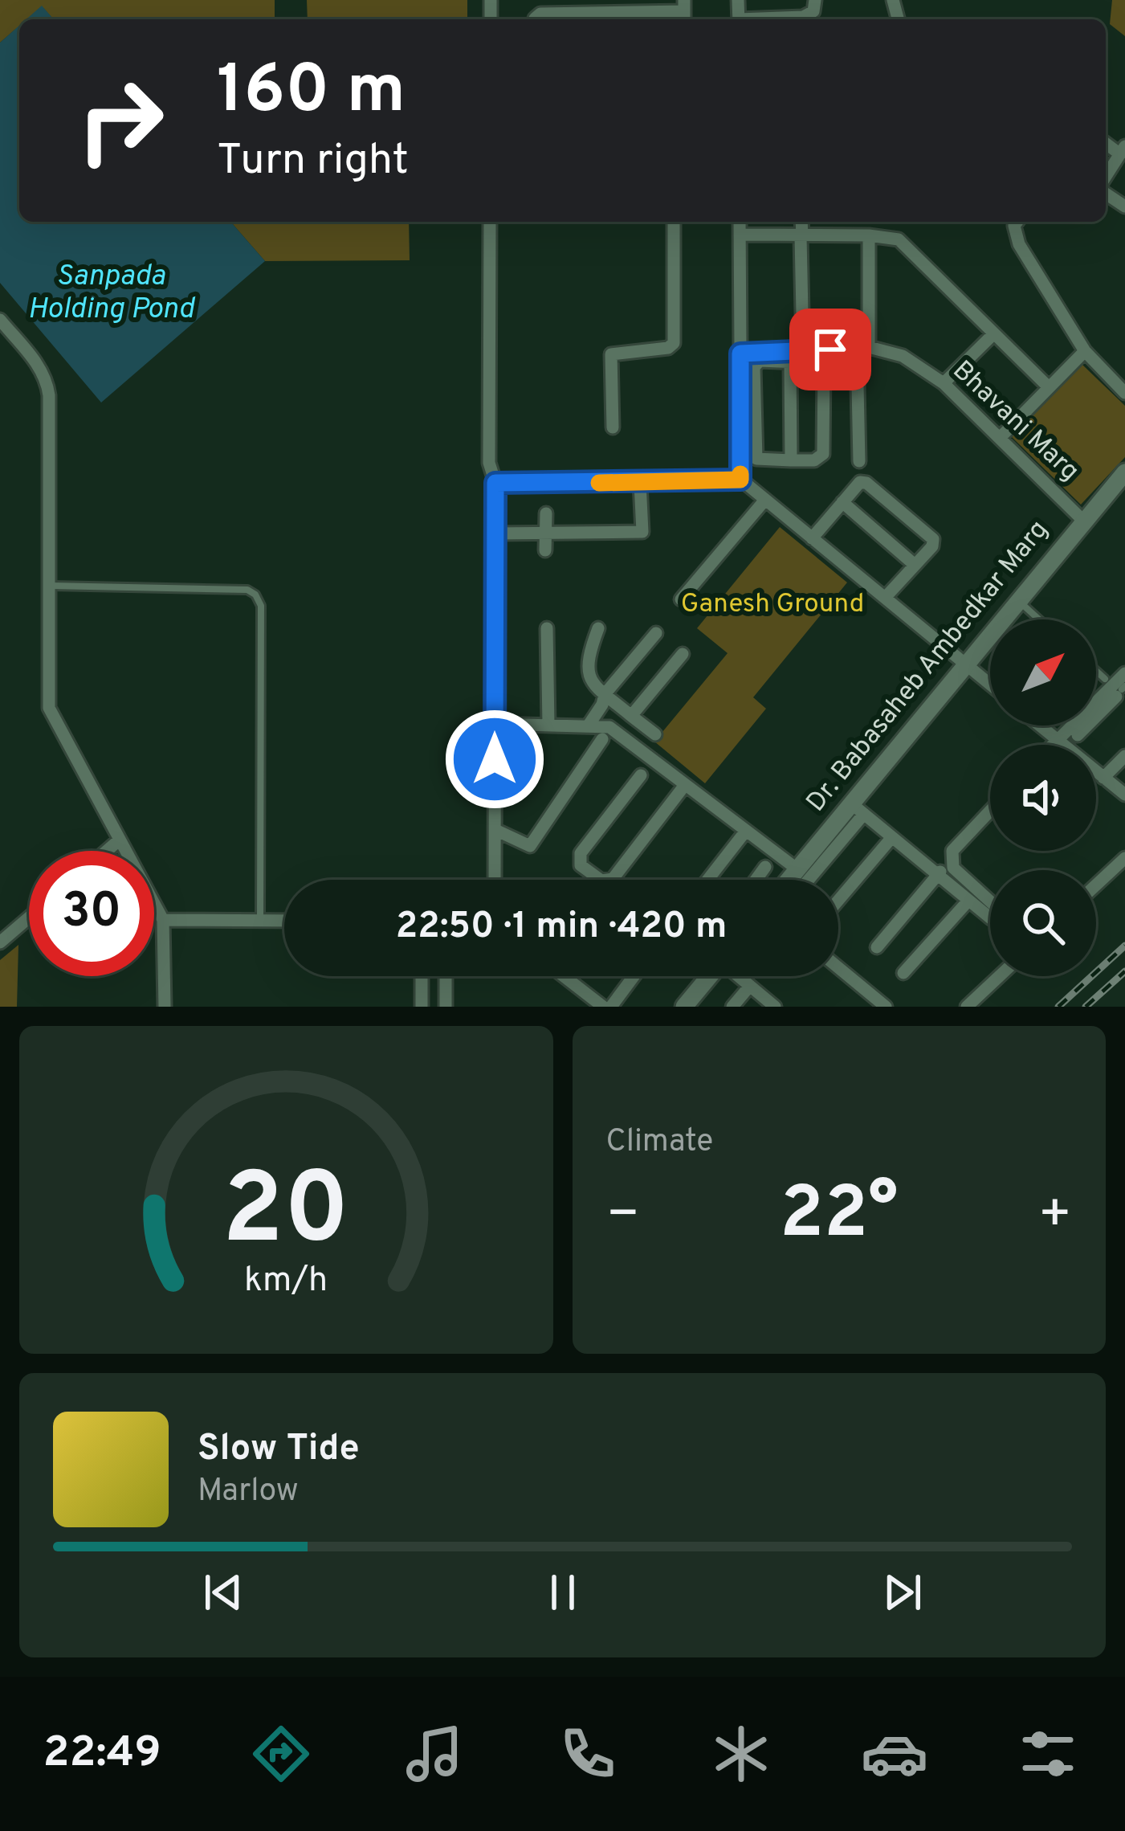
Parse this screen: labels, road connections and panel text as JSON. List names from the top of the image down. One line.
{"streets":{"main road":["Dr. Babasaheb Ambedkar Marg"],"street":["Bhavani Marg"]},"crossings":[["Bhavani Marg","Dr. Babasaheb Ambedkar Marg"]],"water":["Sanpada Holding Pond"],"parks":["Ganesh Ground"],"north":"top right","page":{"turn":["160 m","Turn right"],"limit":"30","trip":"22:50 · 1 min · 420 m","tile":"Climate","heat":["−","22°","+"],"song":["Slow Tide","Marlow"],"tabs":"22:49","gauge":["20","km/h"]}}
